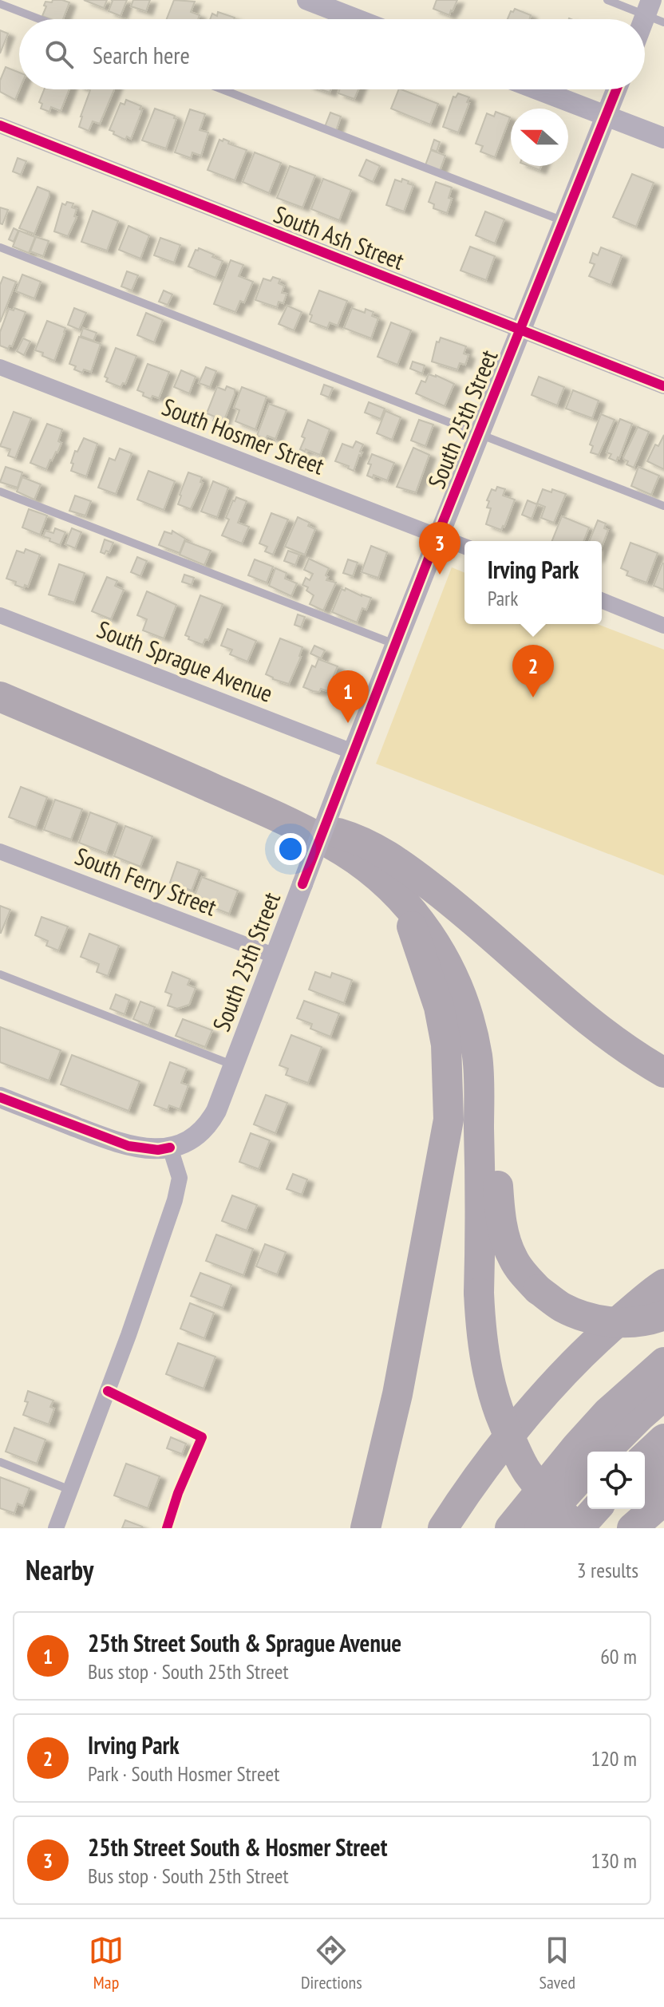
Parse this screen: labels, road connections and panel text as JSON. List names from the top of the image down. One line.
{"streets":{"street":["South Ash Street","South 25th Street","South Hosmer Street","South Sprague Avenue","South Ferry Street"]},"crossings":[["South Ash Street","South 25th Street"],["South 25th Street","South Hosmer Street"],["South 25th Street","South Sprague Avenue"],["South 25th Street","South Ferry Street"]],"north":"left","page":{"search":"Search here","pins":["3","2","1"],"popup":["Irving Park","Park"],"heading":["Nearby","3 results"],"list":[{"mark":"1","name":"25th Street South & Sprague Avenue","note":"Bus stop · South 25th Street","value":"60 m"},{"mark":"2","name":"Irving Park","note":"Park · South Hosmer Street","value":"120 m"},{"mark":"3","name":"25th Street South & Hosmer Street","note":"Bus stop · South 25th Street","value":"130 m"}],"nav":["Map","Directions","Saved"]}}
